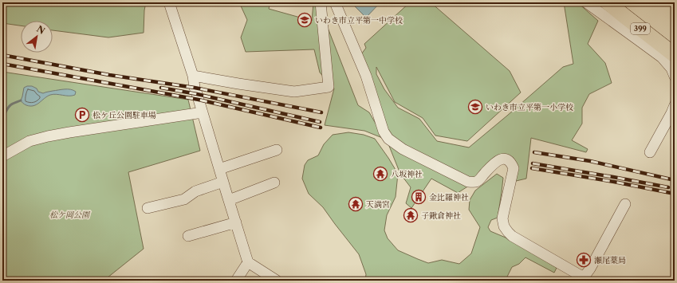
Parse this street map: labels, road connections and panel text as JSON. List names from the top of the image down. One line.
{"streets":{"highway":["399"]},"parks":["松ケ岡公園"],"places":{"school or university":["いわき市立平第一中学校","いわき市立平第一小学校"],"parking":["松ケ丘公園駐車場"],"temple":["八坂神社","天満宮","子鍬倉神社"],"building":["金比羅神社"],"pharmacy":["瀬尾薬局"]},"north":"top right"}
